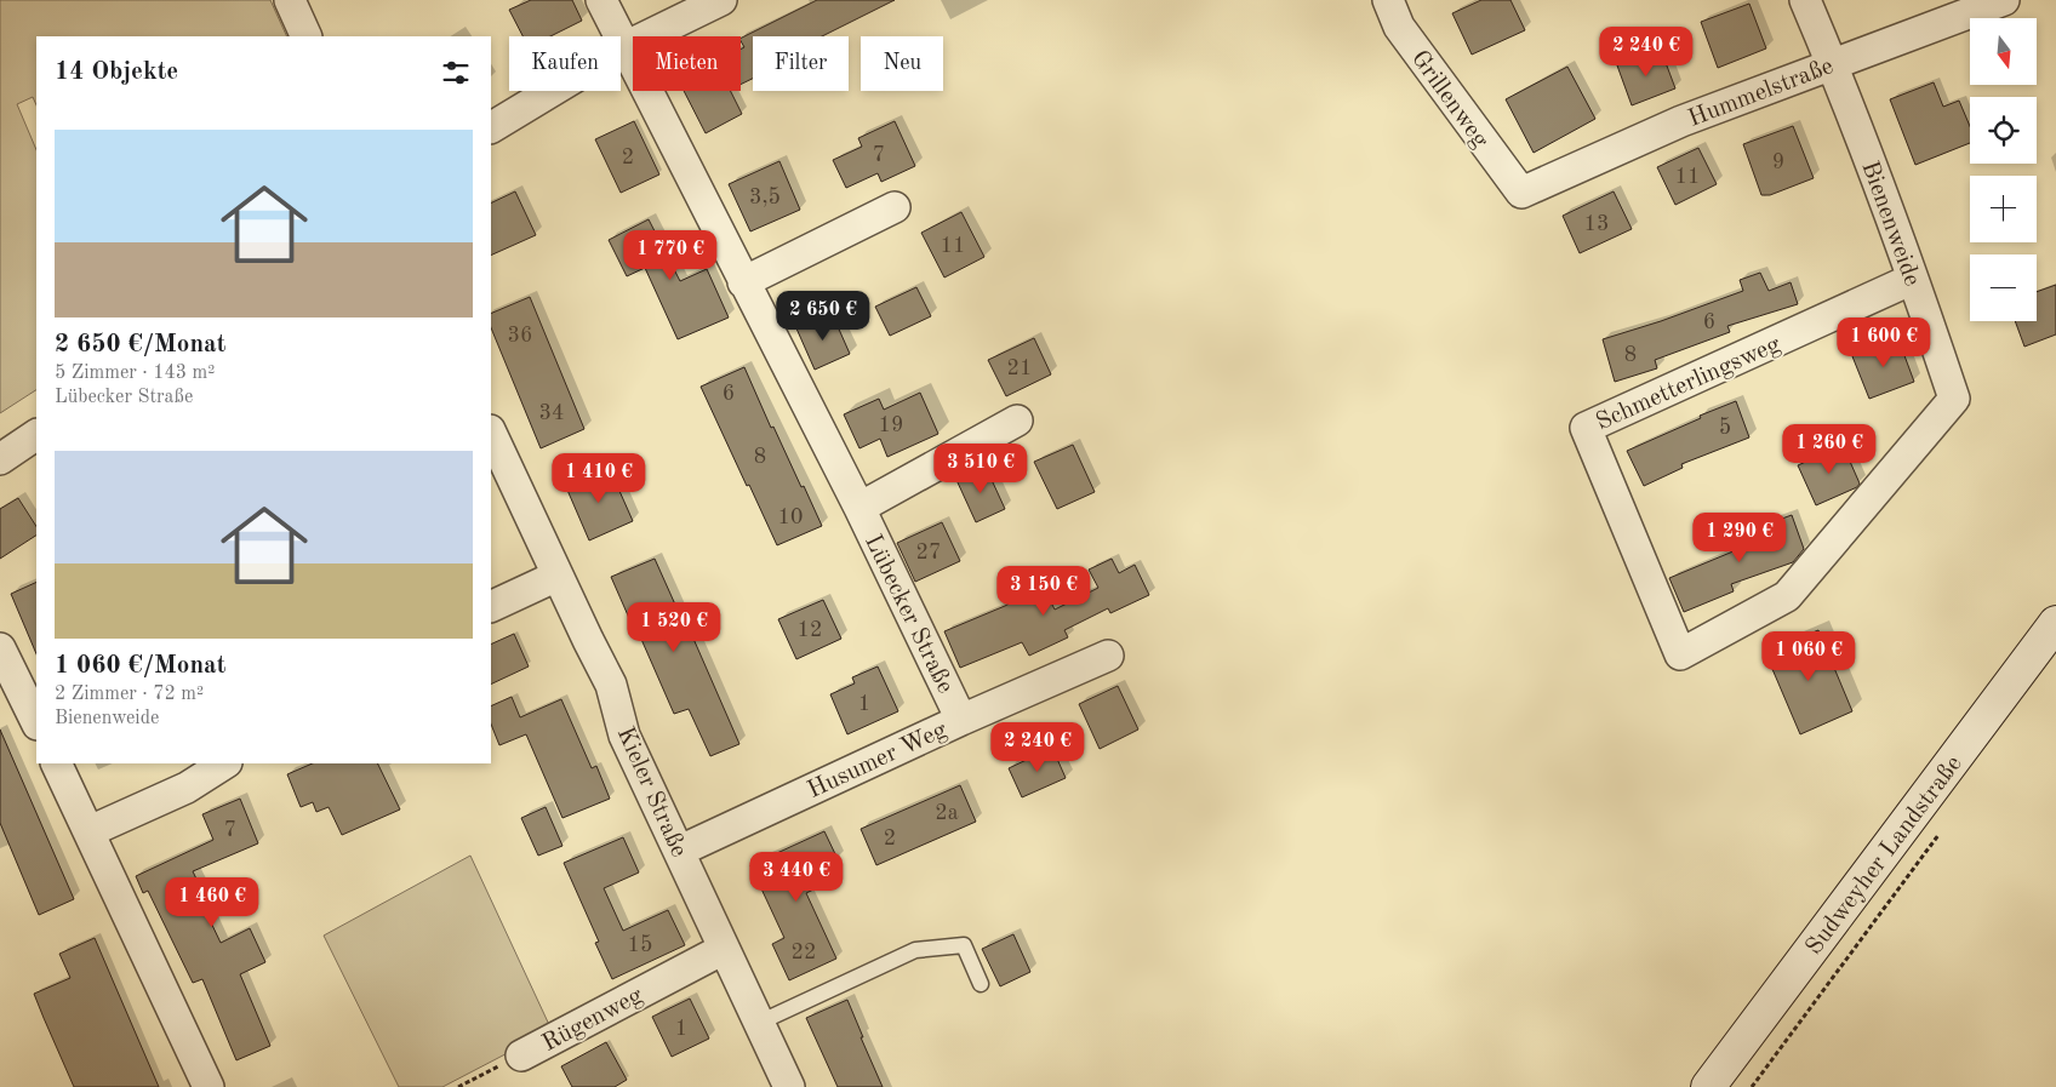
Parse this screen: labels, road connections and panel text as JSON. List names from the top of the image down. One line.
{"streets":{"main road":["Sudweyher Landstraße"],"street":["Hummelstraße","Grillenweg","Bienenweide","Schmetterlingsweg","Lübecker Straße","Husumer Weg","Kieler Straße","Rügenweg"]},"crossings":[["Hummelstraße","Grillenweg"],["Hummelstraße","Bienenweide"],["Bienenweide","Schmetterlingsweg"],["Lübecker Straße","Husumer Weg"],["Husumer Weg","Kieler Straße"],["Kieler Straße","Rügenweg"]],"house_numbers":["7","2","9","11","3,5","13","11","6","36","8","21","6","34","19","5","8","10","27","12","1","2a","7","2","15","22","1"],"north":"bottom","page":{"map_buttons":["+","−"],"price":["2 240 €","1 770 €","2 650 €","1 600 €","1 260 €","3 510 €","1 410 €","1 290 €","3 150 €","1 520 €","1 060 €","2 240 €","3 440 €","1 460 €"],"chip":["Kaufen","Mieten","Filter","Neu"],"heading":"14 Objekte","list":[{"name":"2 650 €/Monat","note":"5 Zimmer · 143 m² · Lübecker Straße"},{"name":"1 060 €/Monat","note":"2 Zimmer · 72 m² · Bienenweide"}]}}
